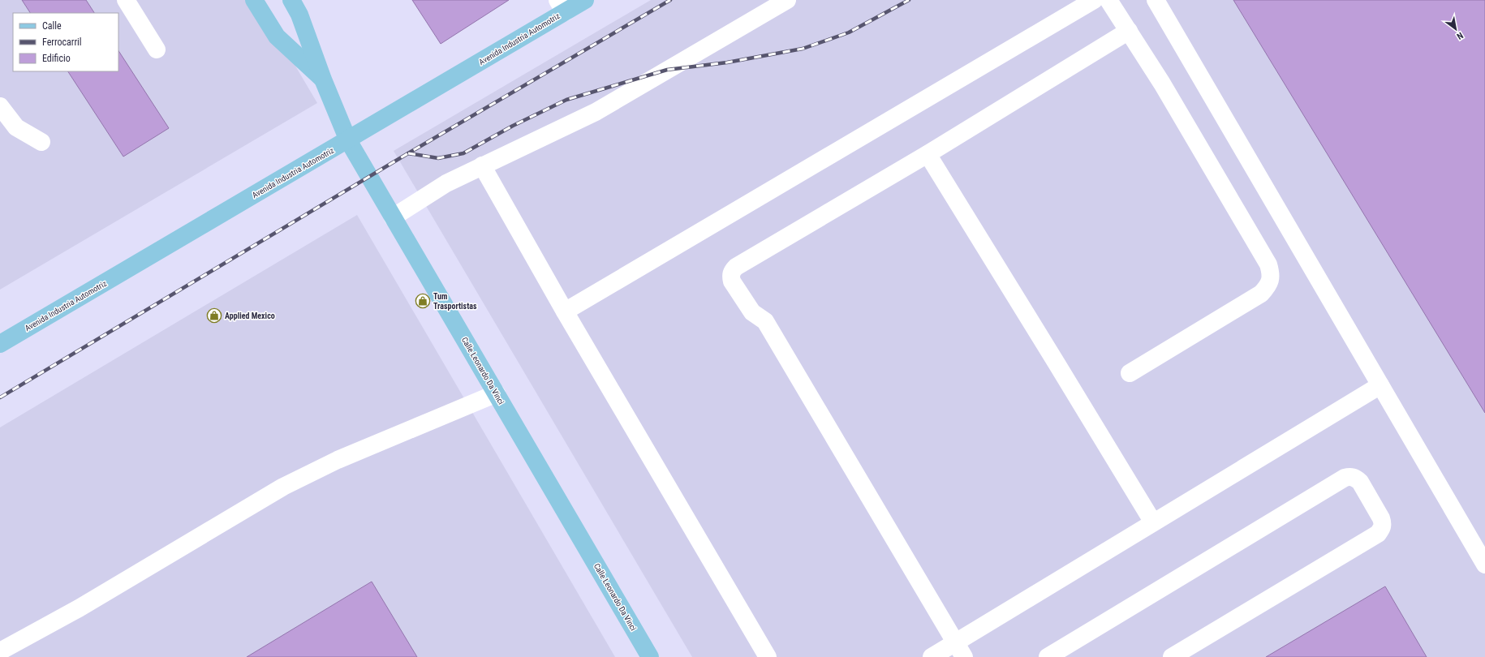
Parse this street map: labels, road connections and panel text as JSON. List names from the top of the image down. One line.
{"streets":{"main road":["Avenida Industria Automotriz","Calle Leonardo Da Vinci"]},"crossings":[["Avenida Industria Automotriz","Calle Leonardo Da Vinci"]],"places":{"shop":["Tum Trasportistas","Applied Mexico"]},"legend":["Calle","Ferrocarril","Edificio"],"north":"bottom right"}
